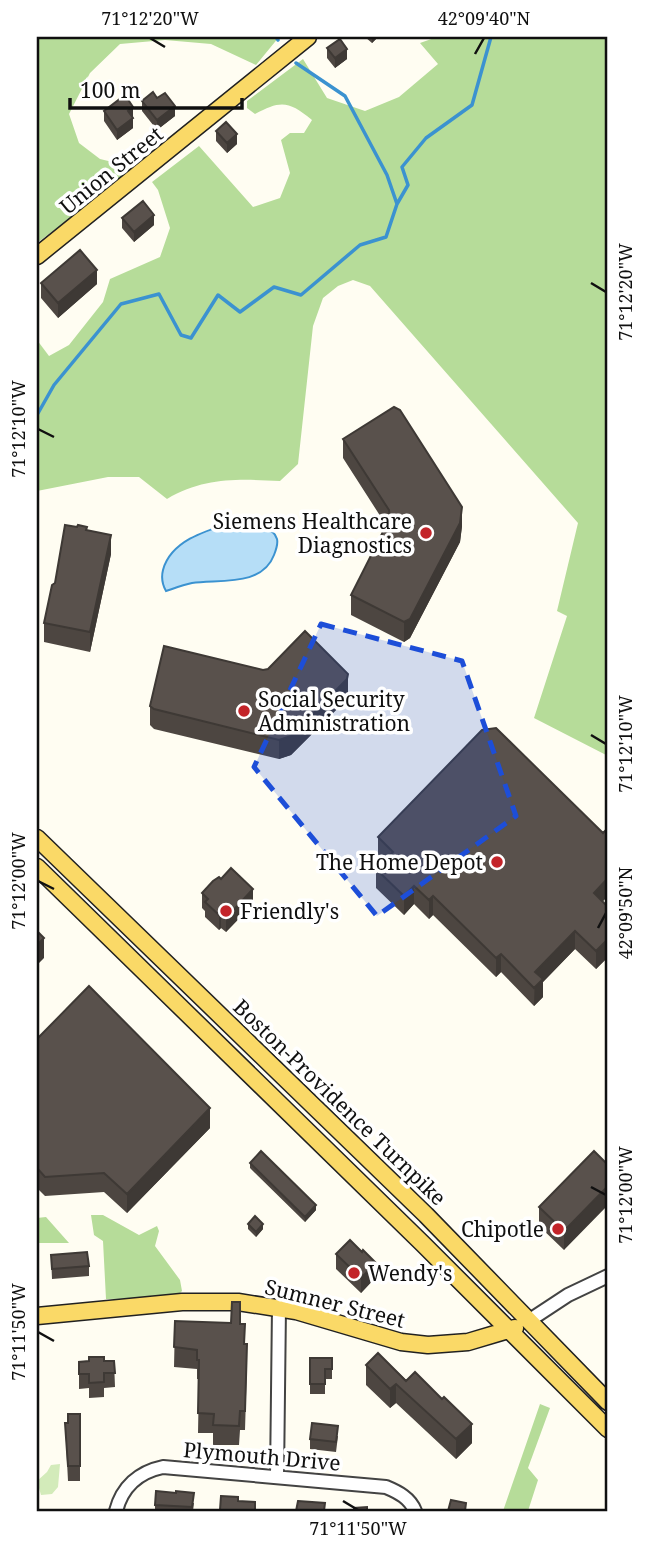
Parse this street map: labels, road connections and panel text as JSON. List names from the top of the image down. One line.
{"streets":{"main road":["Union Street","Boston-Providence Turnpike","Sumner Street"],"street":["Plymouth Drive"]},"crossings":[["Boston-Providence Turnpike","Sumner Street"]],"places":["Siemens Healthcare Diagnostics","Social Security Administration","The Home Depot","Friendly's","Chipotle","Wendy's"],"scale_bar":"100 m","coordinates":["71°12'20\"W","42°09'40\"N","71°12'10\"W","71°12'00\"W","42°09'50\"N","71°11'50\"W"]}
